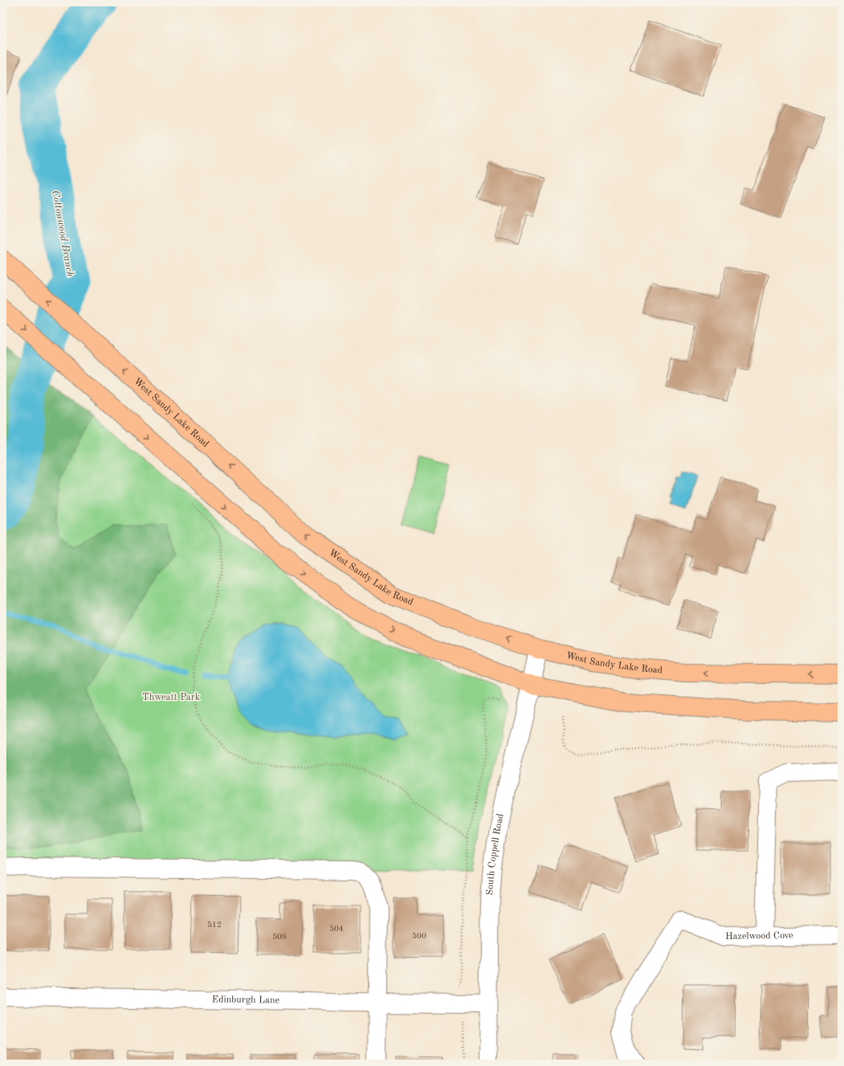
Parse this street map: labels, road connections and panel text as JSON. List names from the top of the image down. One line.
{"streets":{"main road":["West Sandy Lake Road"],"street":["South Coppell Road","Hazelwood Cove","Edinburgh Lane"]},"crossings":[["West Sandy Lake Road","South Coppell Road"],["South Coppell Road","Edinburgh Lane"]],"water":["Cottonwood Branch"],"parks":["Thweatt Park"],"house_numbers":["512","504","500","508"]}
